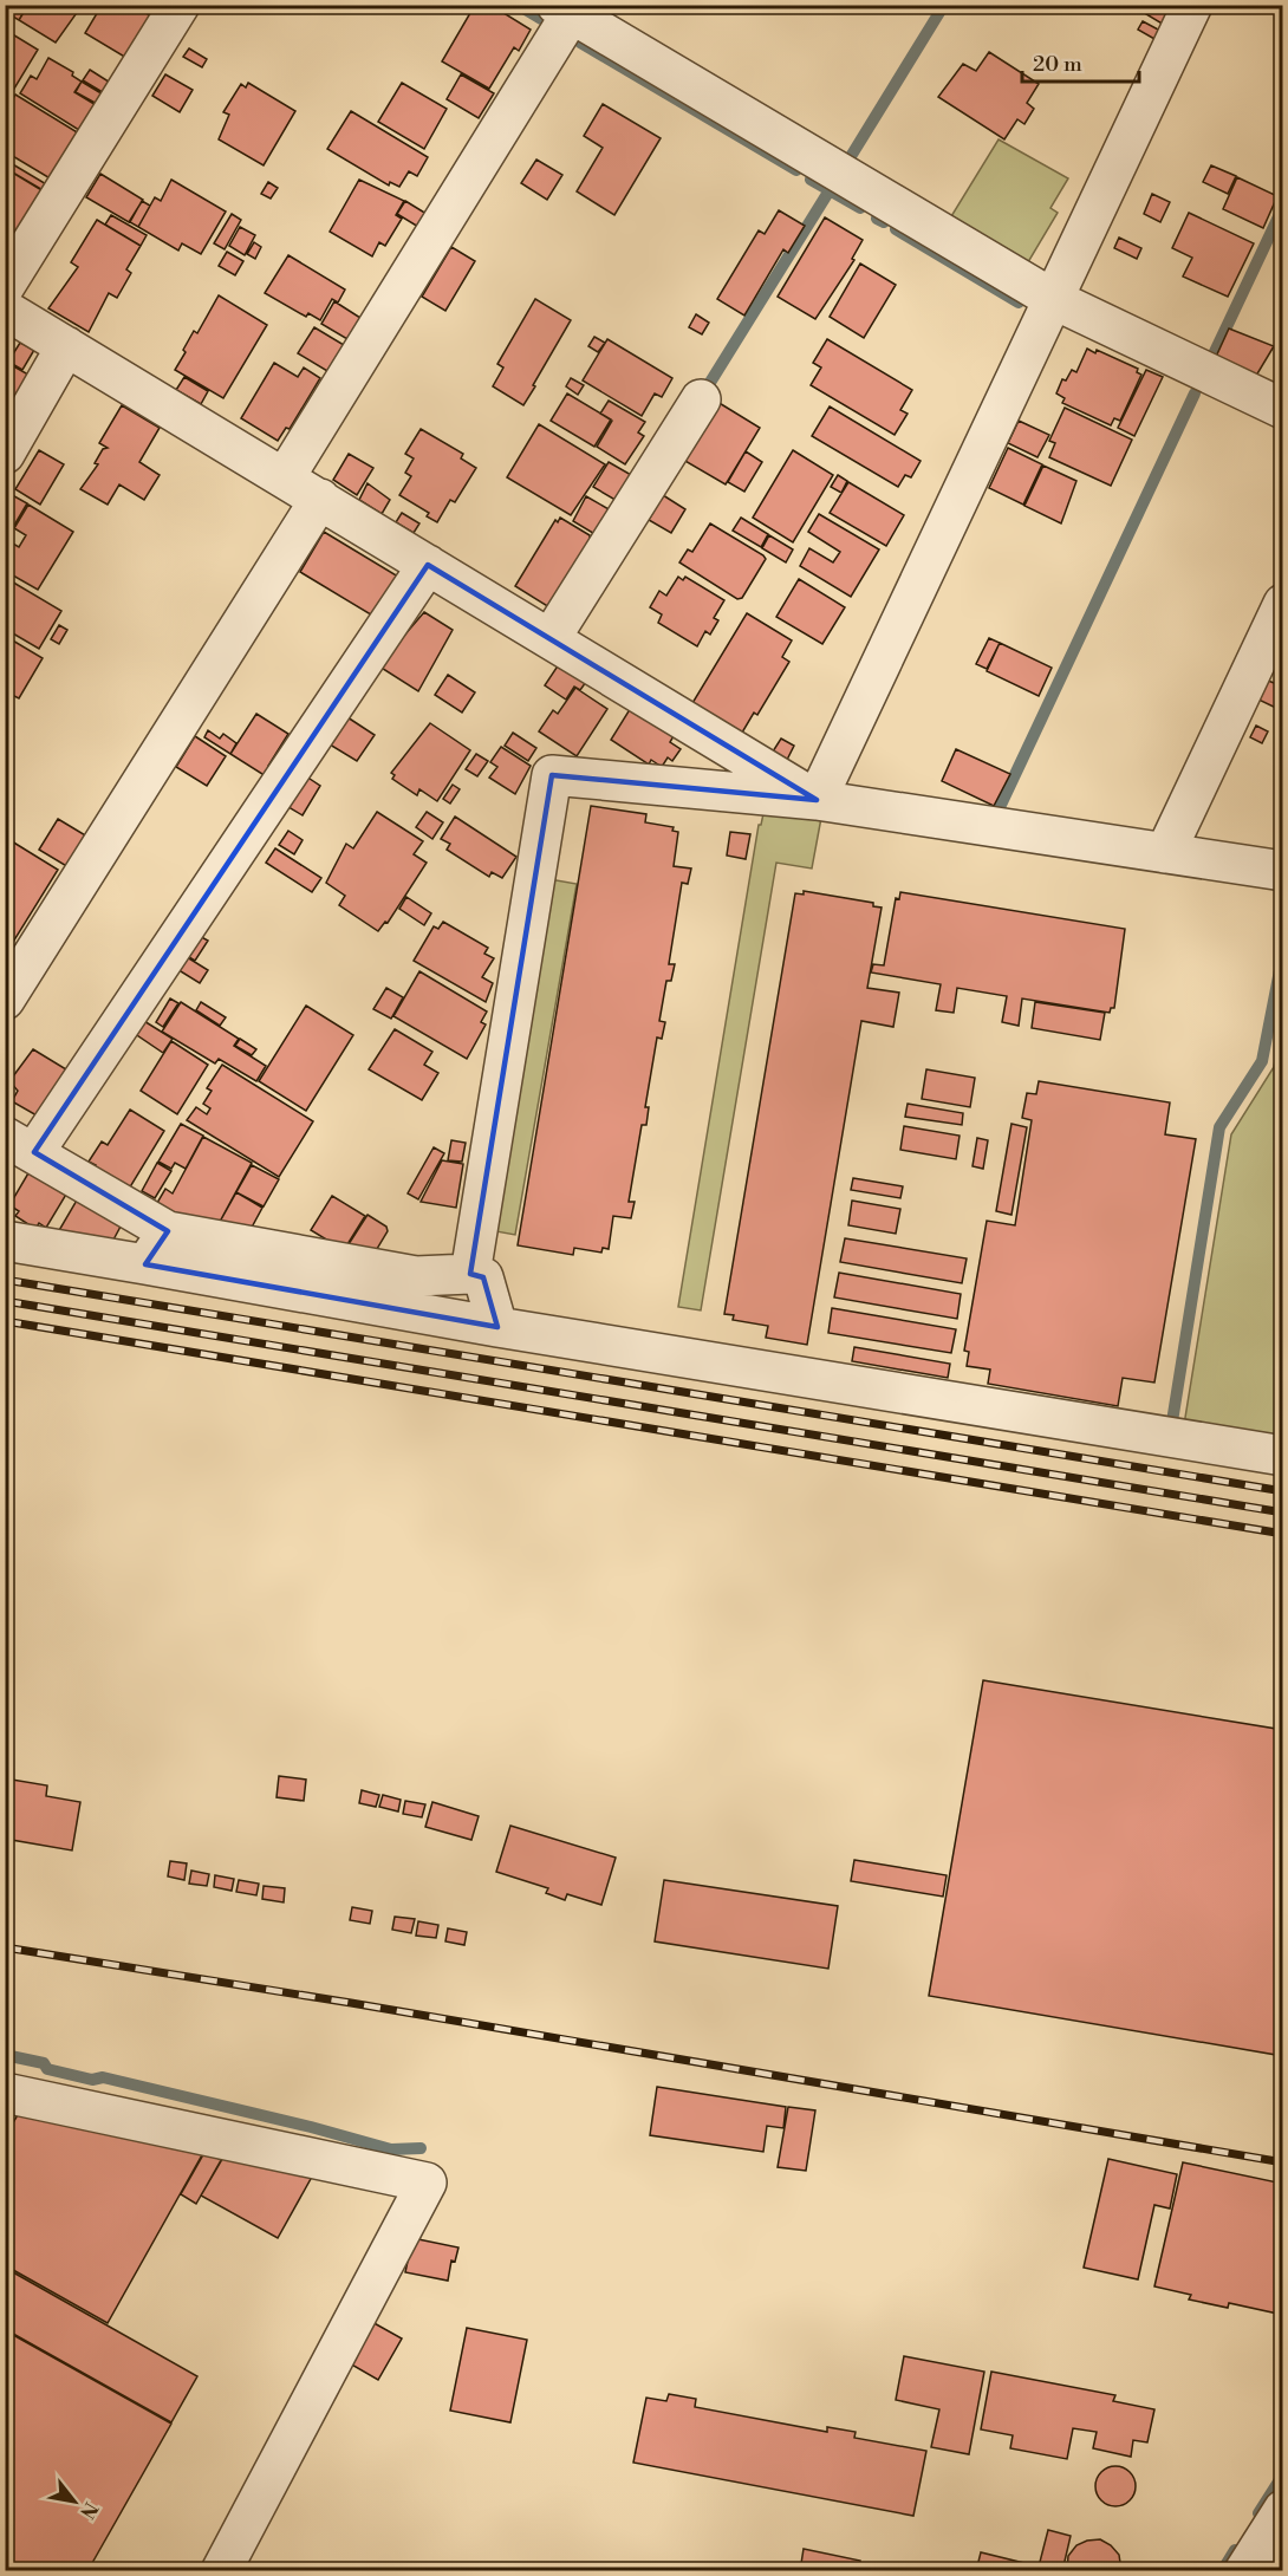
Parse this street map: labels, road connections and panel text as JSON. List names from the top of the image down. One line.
{"scale_bar":"20 m","north":"bottom right"}
